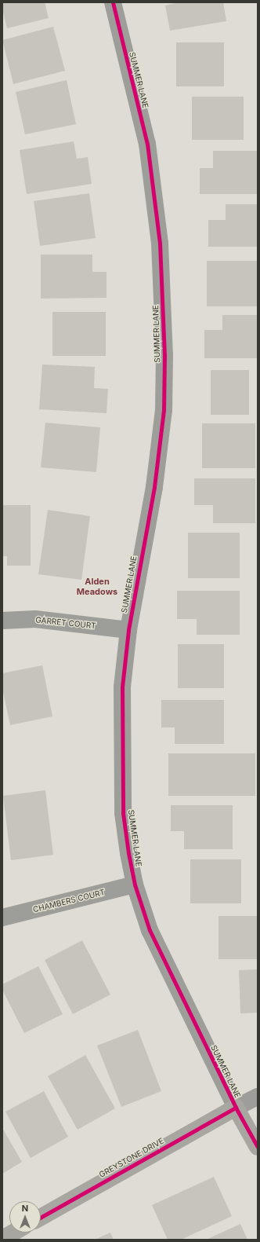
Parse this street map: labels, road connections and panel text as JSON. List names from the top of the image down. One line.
{"streets":{"street":["SUMMER LANE","GARRET COURT","CHAMBERS COURT","GREYSTONE DRIVE"]},"crossings":[["SUMMER LANE","GARRET COURT"],["SUMMER LANE","CHAMBERS COURT"],["SUMMER LANE","GREYSTONE DRIVE"]],"districts":["Alden Meadows"],"north":"top"}
